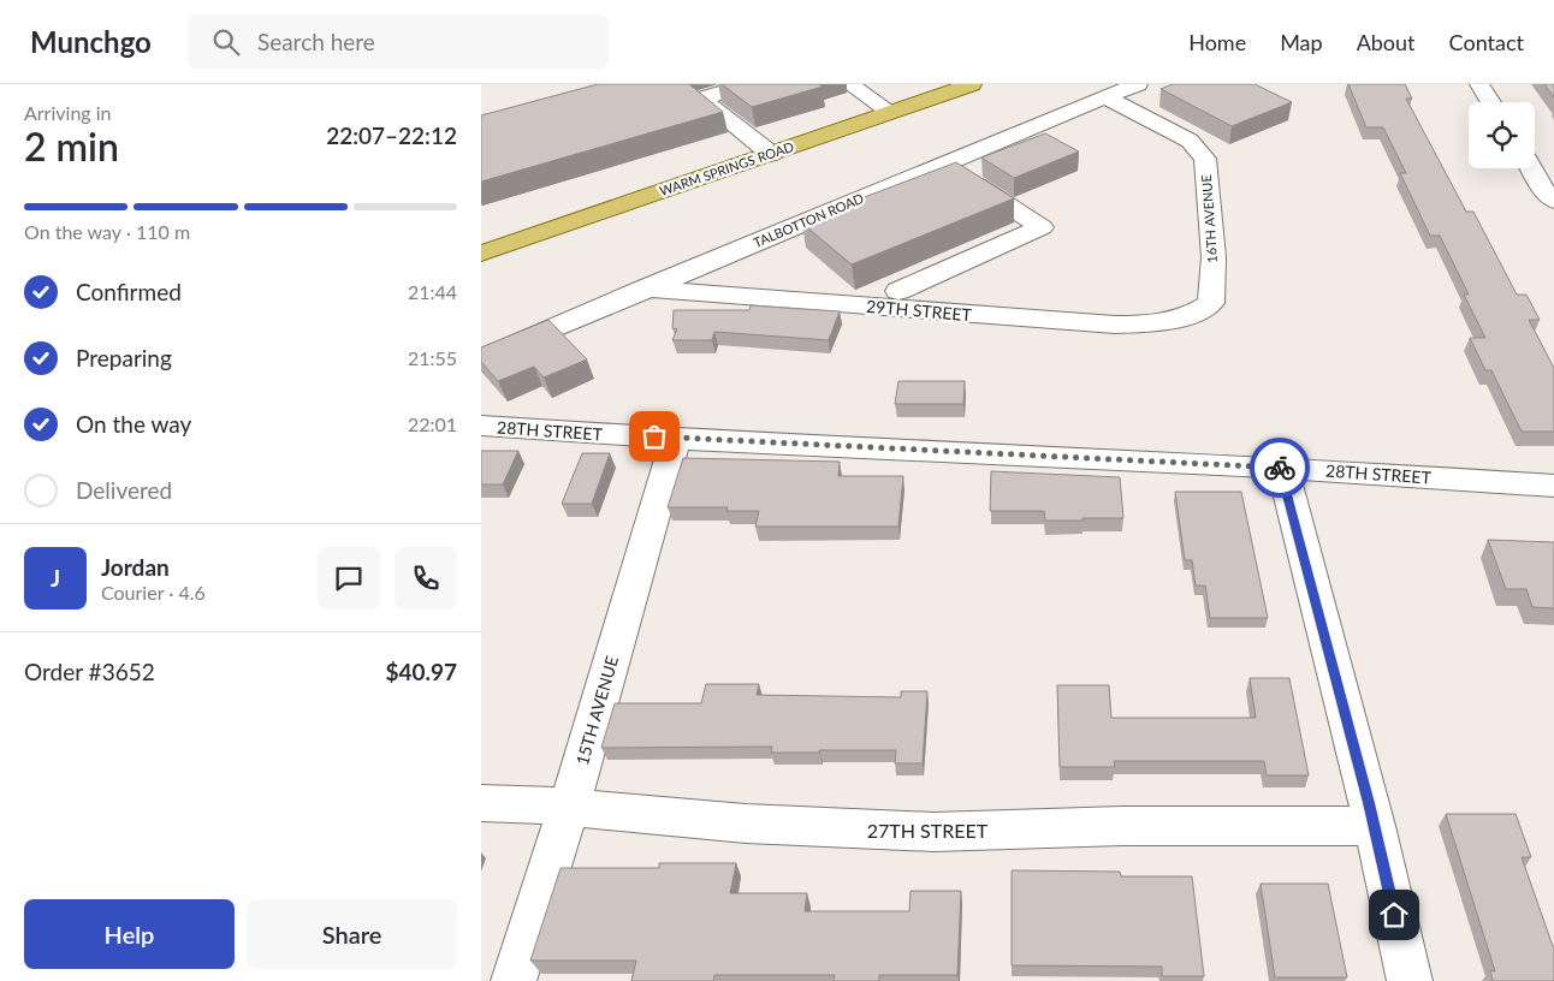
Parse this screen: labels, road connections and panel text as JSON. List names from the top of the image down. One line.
{"streets":{"main road":["WARM SPRINGS ROAD"],"street":["16TH AVENUE","TALBOTTON ROAD","29TH STREET","28TH STREET","15TH AVENUE","27TH STREET"]},"crossings":[["16TH AVENUE","TALBOTTON ROAD"],["16TH AVENUE","29TH STREET"],["TALBOTTON ROAD","29TH STREET"],["28TH STREET","15TH AVENUE"],["15TH AVENUE","27TH STREET"]],"page":{"header":"Munchgo","search":"Search here","nav":["Home","Map","About","Contact"],"heading":["2 min","Arriving in","22:07–22:12"],"panel":["Jordan","Courier · 4.6","Order #3652","$40.97"],"bar":"On the way · 110 m","list":[["Confirmed","21:44"],["Preparing","21:55"],["On the way","22:01"],"Delivered"],"round":"J","buttons":["Help","Share"]}}
